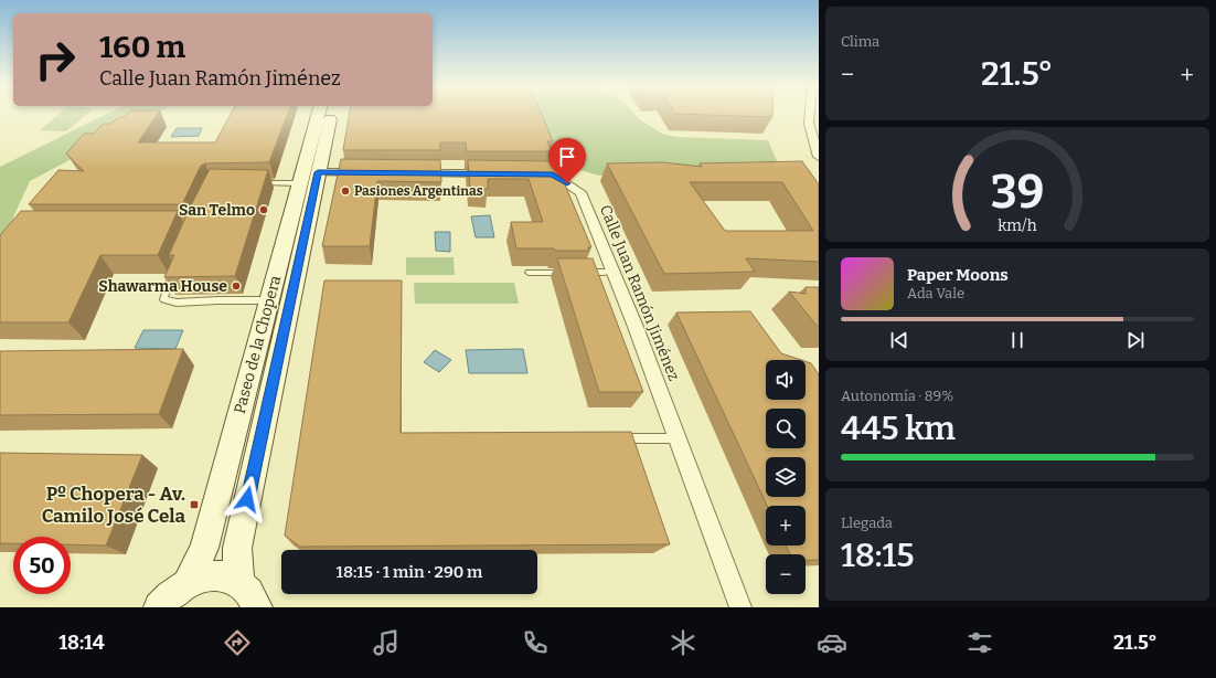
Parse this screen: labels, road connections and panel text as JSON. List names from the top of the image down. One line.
{"streets":{"main road":["Paseo de la Chopera"],"street":["Calle Juan Ramón Jiménez"]},"places":{"other":["Pasiones Argentinas","San Telmo","Shawarma House"],"transit":["Pº Chopera - Av. Camilo José Cela"]},"page":{"tile":["Clima",["Autonomía · 89%","445 km"],["Llegada","18:15"]],"turn":["160 m","Calle Juan Ramón Jiménez"],"heat":["−","21.5°","+"],"song":["Paper Moons","Ada Vale"],"map_buttons":["+","−"],"limit":"50","trip":"18:15 · 1 min · 290 m","tabs":["18:14","21.5°"],"gauge":["39","km/h"]}}
